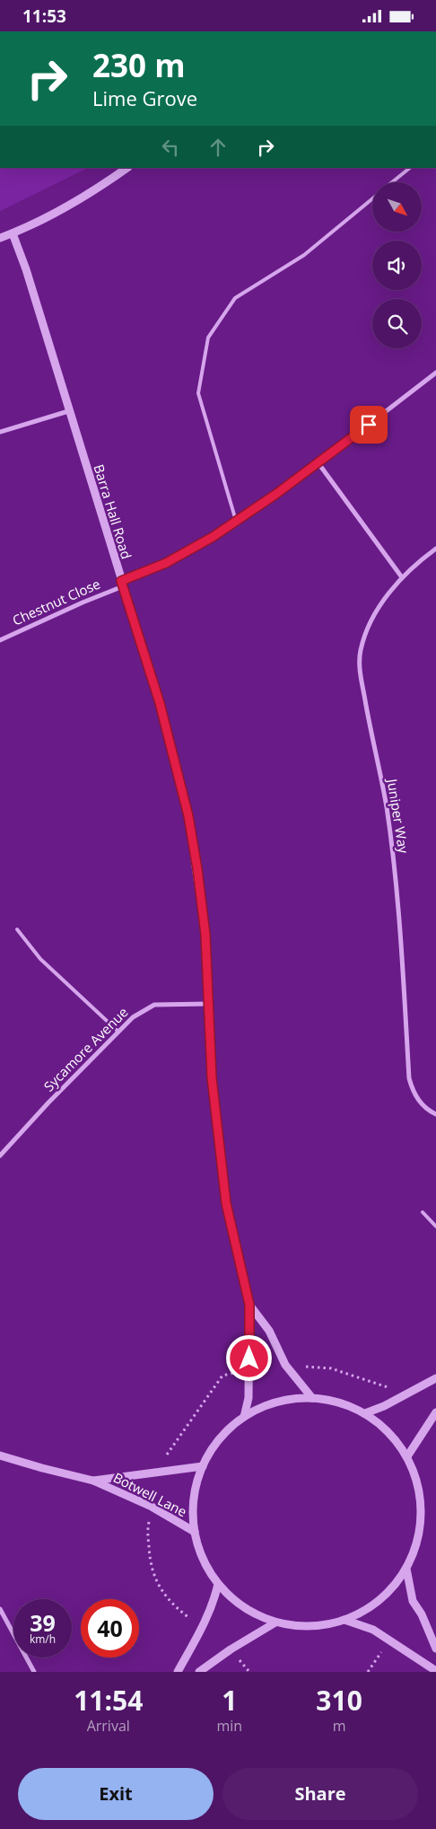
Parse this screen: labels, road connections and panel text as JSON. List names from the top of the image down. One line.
{"streets":{"street":["Barra Hall Road","Chestnut Close","Juniper Way","Sycamore Avenue","Botwell Lane"]},"crossings":[["Barra Hall Road","Chestnut Close"],["Barra Hall Road","Sycamore Avenue"]],"north":"bottom right","page":{"status":"11:53","turn":["230 m","Lime Grove"],"speed":"39 km/h","limit":"40","eta":["11:54","Arrival","1","min","310","m"],"buttons":["Exit","Share"]}}
